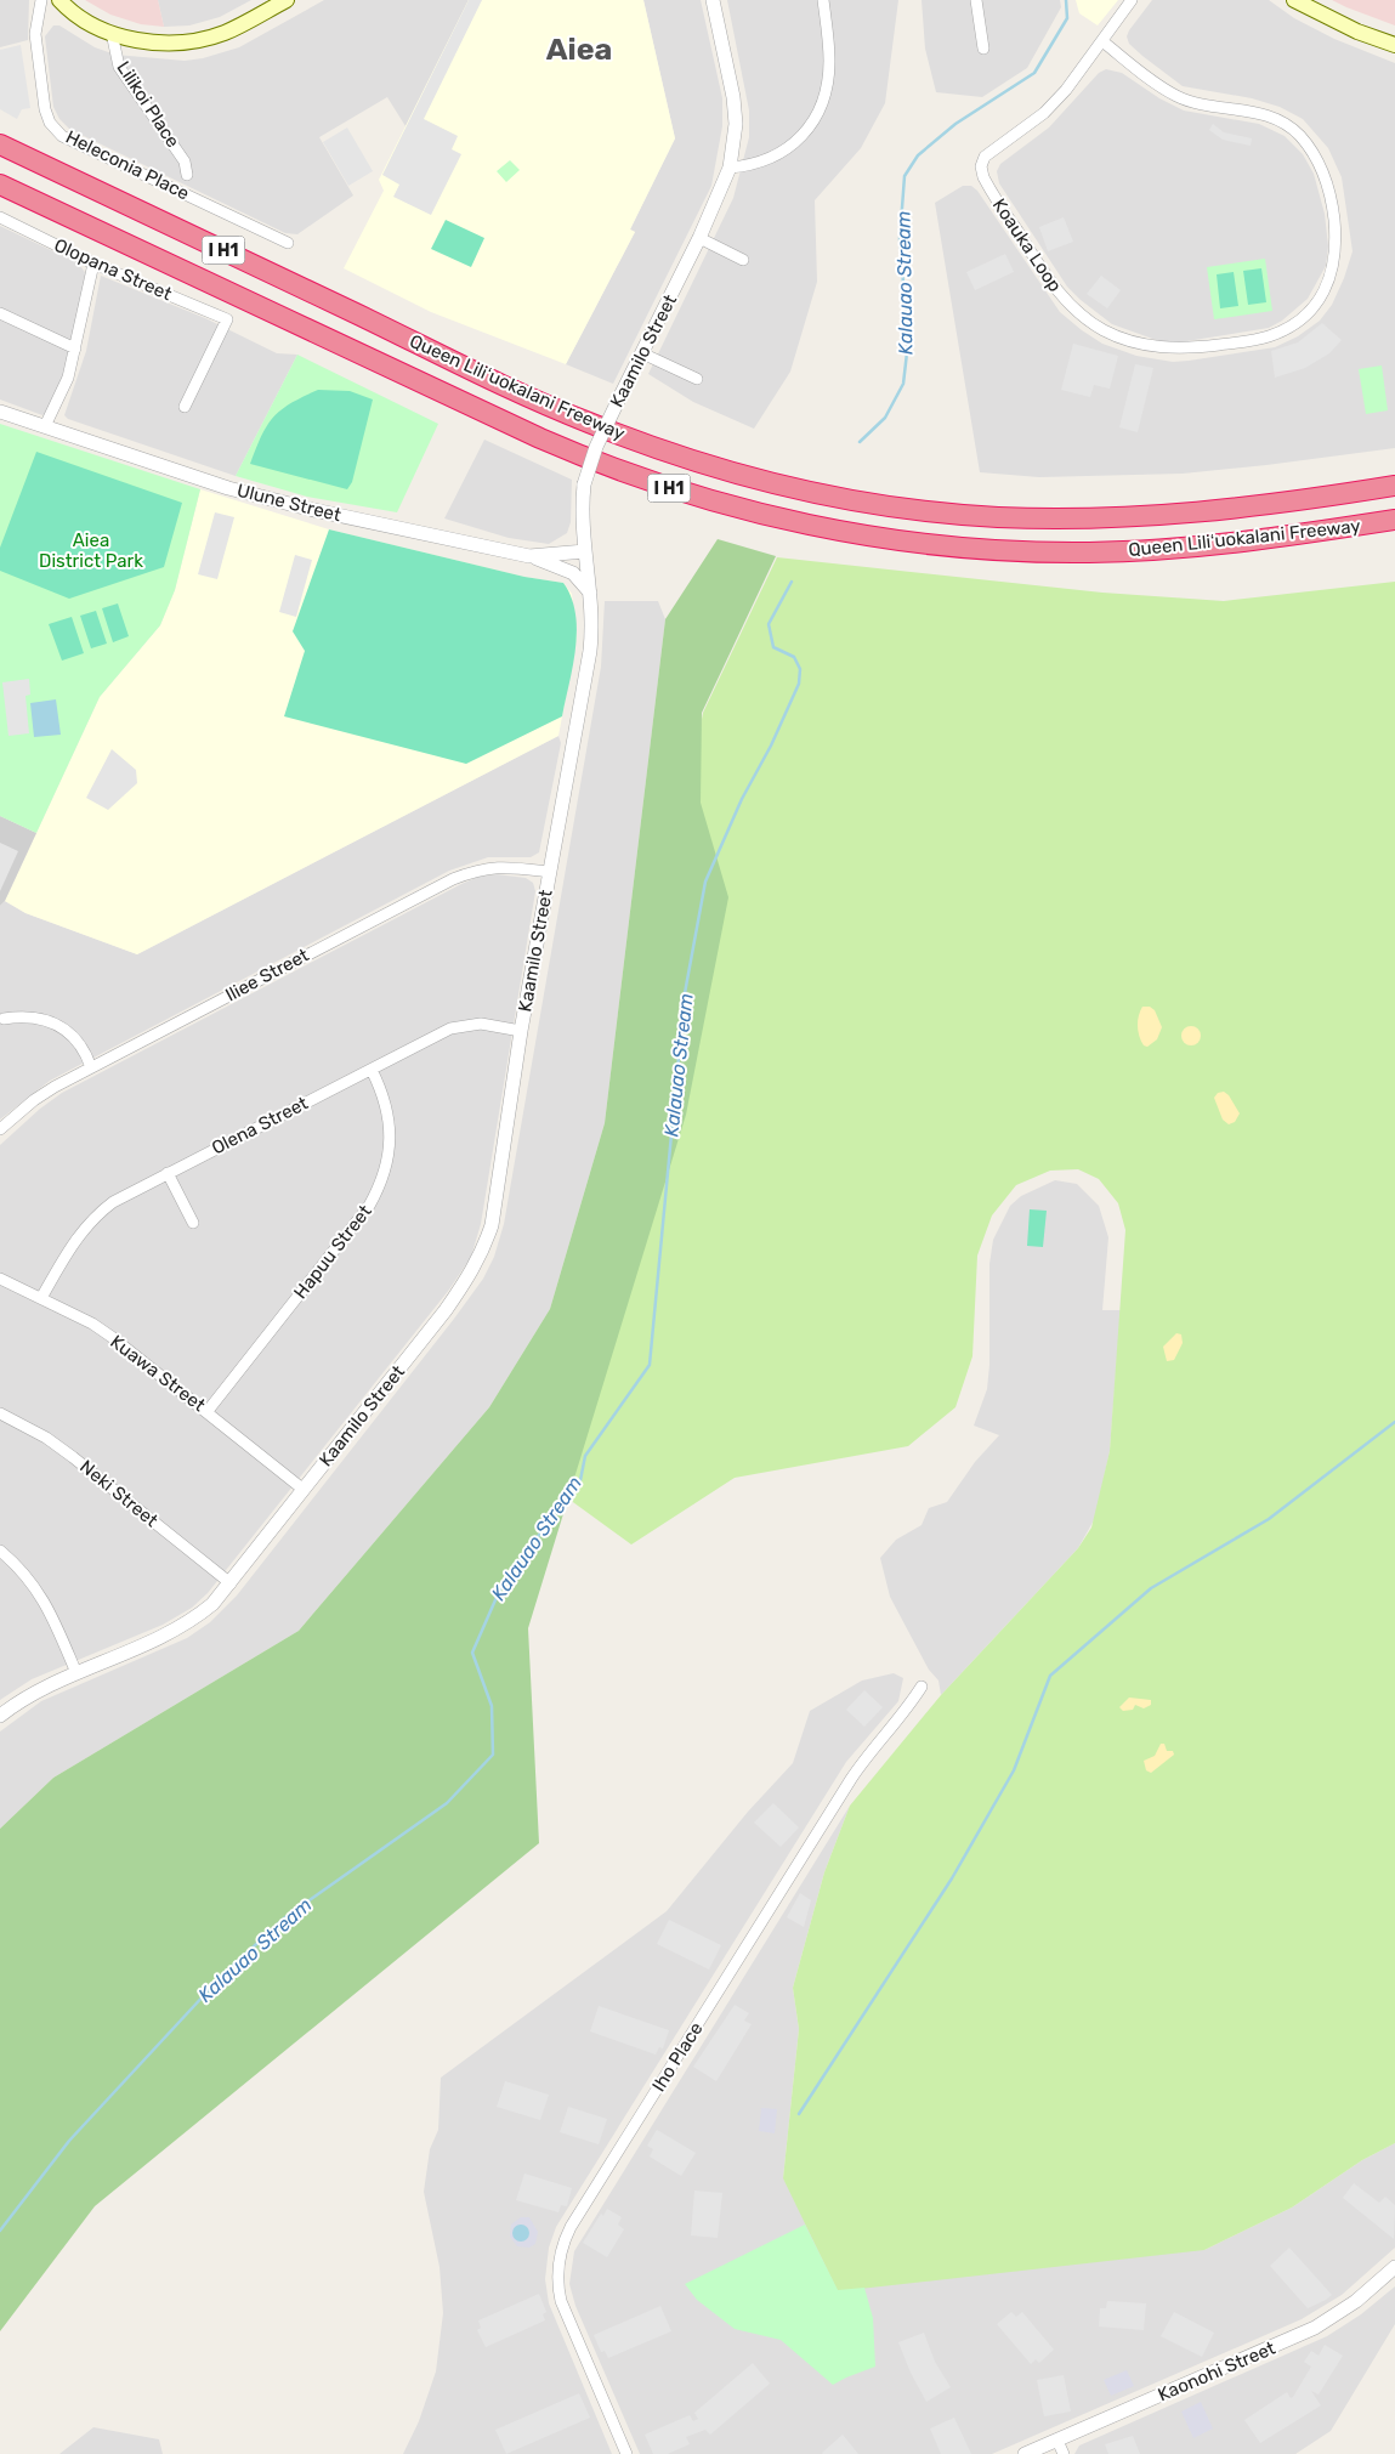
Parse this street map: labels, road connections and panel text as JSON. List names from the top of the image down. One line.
{"streets":{"highway":["I H1","Queen Liliʻuokalani Freeway"],"street":["Lilikoi Place","Heleconia Place","Koauka Loop","Olopana Street","Kaamilo Street","Ulune Street","Iliee Street","Olena Street","Hapuu Street","Kuawa Street","Neki Street","Iho Place","Kaonohi Street"]},"crossings":[["Kaamilo Street","Ulune Street"],["Kaamilo Street","Iliee Street"],["Kaamilo Street","Olena Street"],["Kaamilo Street","Kuawa Street"],["Kaamilo Street","Neki Street"],["Olena Street","Hapuu Street"],["Olena Street","Kuawa Street"],["Hapuu Street","Kuawa Street"]],"districts":["Aiea"],"water":["Kalauao Stream"],"parks":["Aiea District Park"]}
